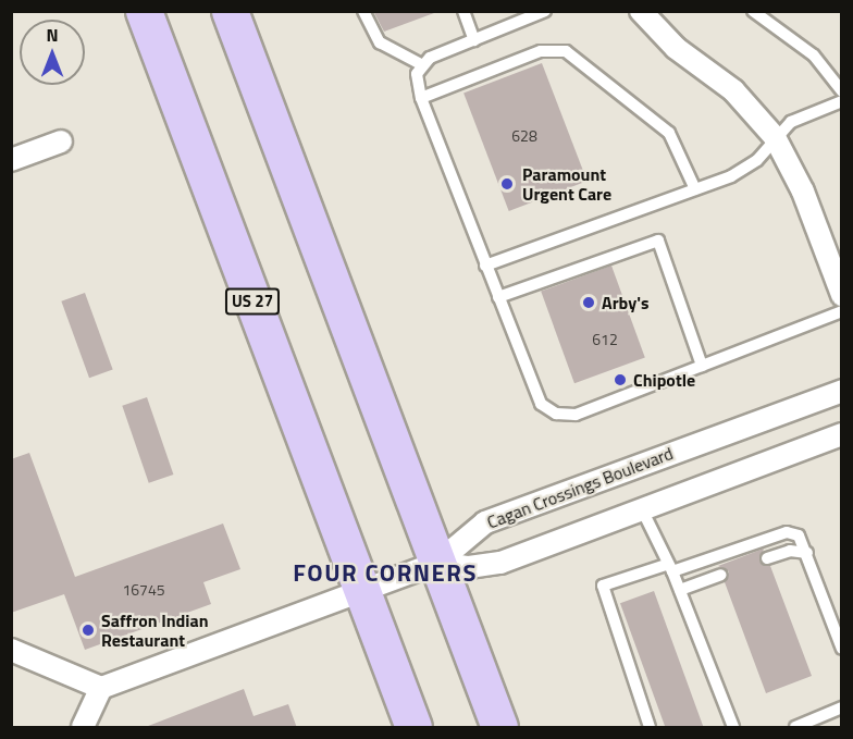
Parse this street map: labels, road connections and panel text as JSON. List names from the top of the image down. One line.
{"streets":{"highway":["US 27"],"street":["Cagan Crossings Boulevard"]},"districts":["FOUR CORNERS"],"places":["Paramount Urgent Care","Arby's","Chipotle","Saffron Indian Restaurant"],"house_numbers":["628","612","16745"],"north":"top"}
